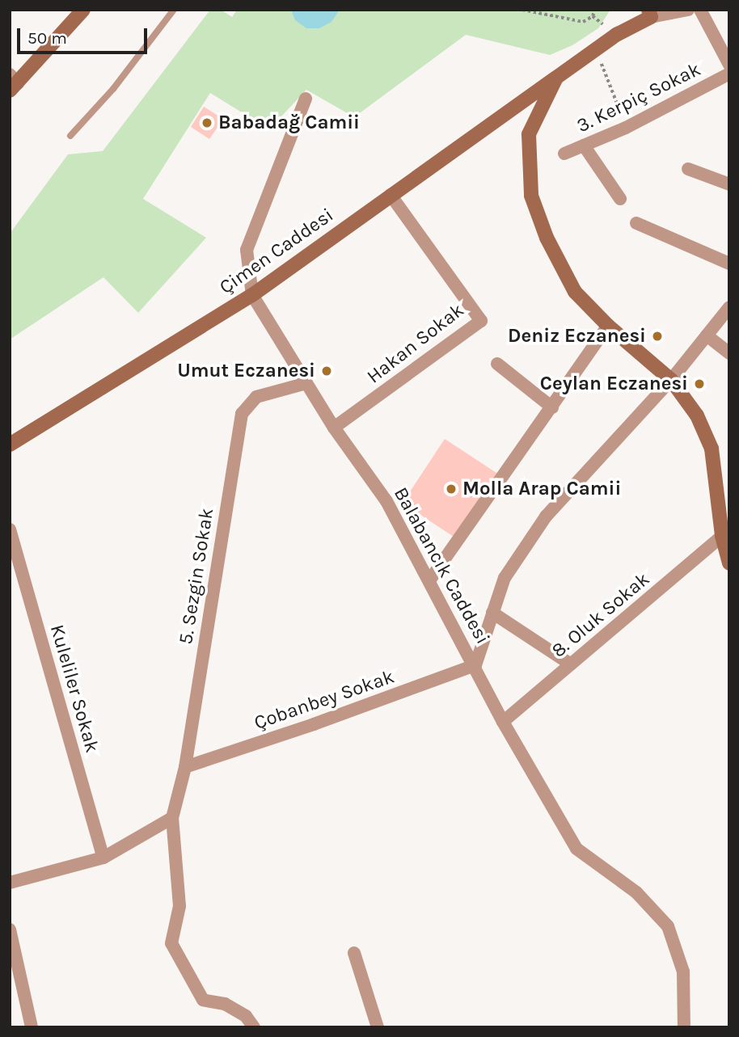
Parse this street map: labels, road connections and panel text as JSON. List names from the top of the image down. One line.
{"streets":{"main road":["Çimen Caddesi"],"street":["3. Kerpiç Sokak","Hakan Sokak","Balabancık Caddesi","5. Sezgin Sokak","8. Oluk Sokak","Kuleliler Sokak","Çobanbey Sokak"]},"crossings":[["Çimen Caddesi","Hakan Sokak"],["Çimen Caddesi","Balabancık Caddesi"],["Hakan Sokak","Balabancık Caddesi"],["Balabancık Caddesi","5. Sezgin Sokak"],["Balabancık Caddesi","8. Oluk Sokak"],["Balabancık Caddesi","Çobanbey Sokak"],["5. Sezgin Sokak","Çobanbey Sokak"]],"places":["Babadağ Camii","Deniz Eczanesi","Umut Eczanesi","Ceylan Eczanesi","Molla Arap Camii"],"scale_bar":"50 m"}
